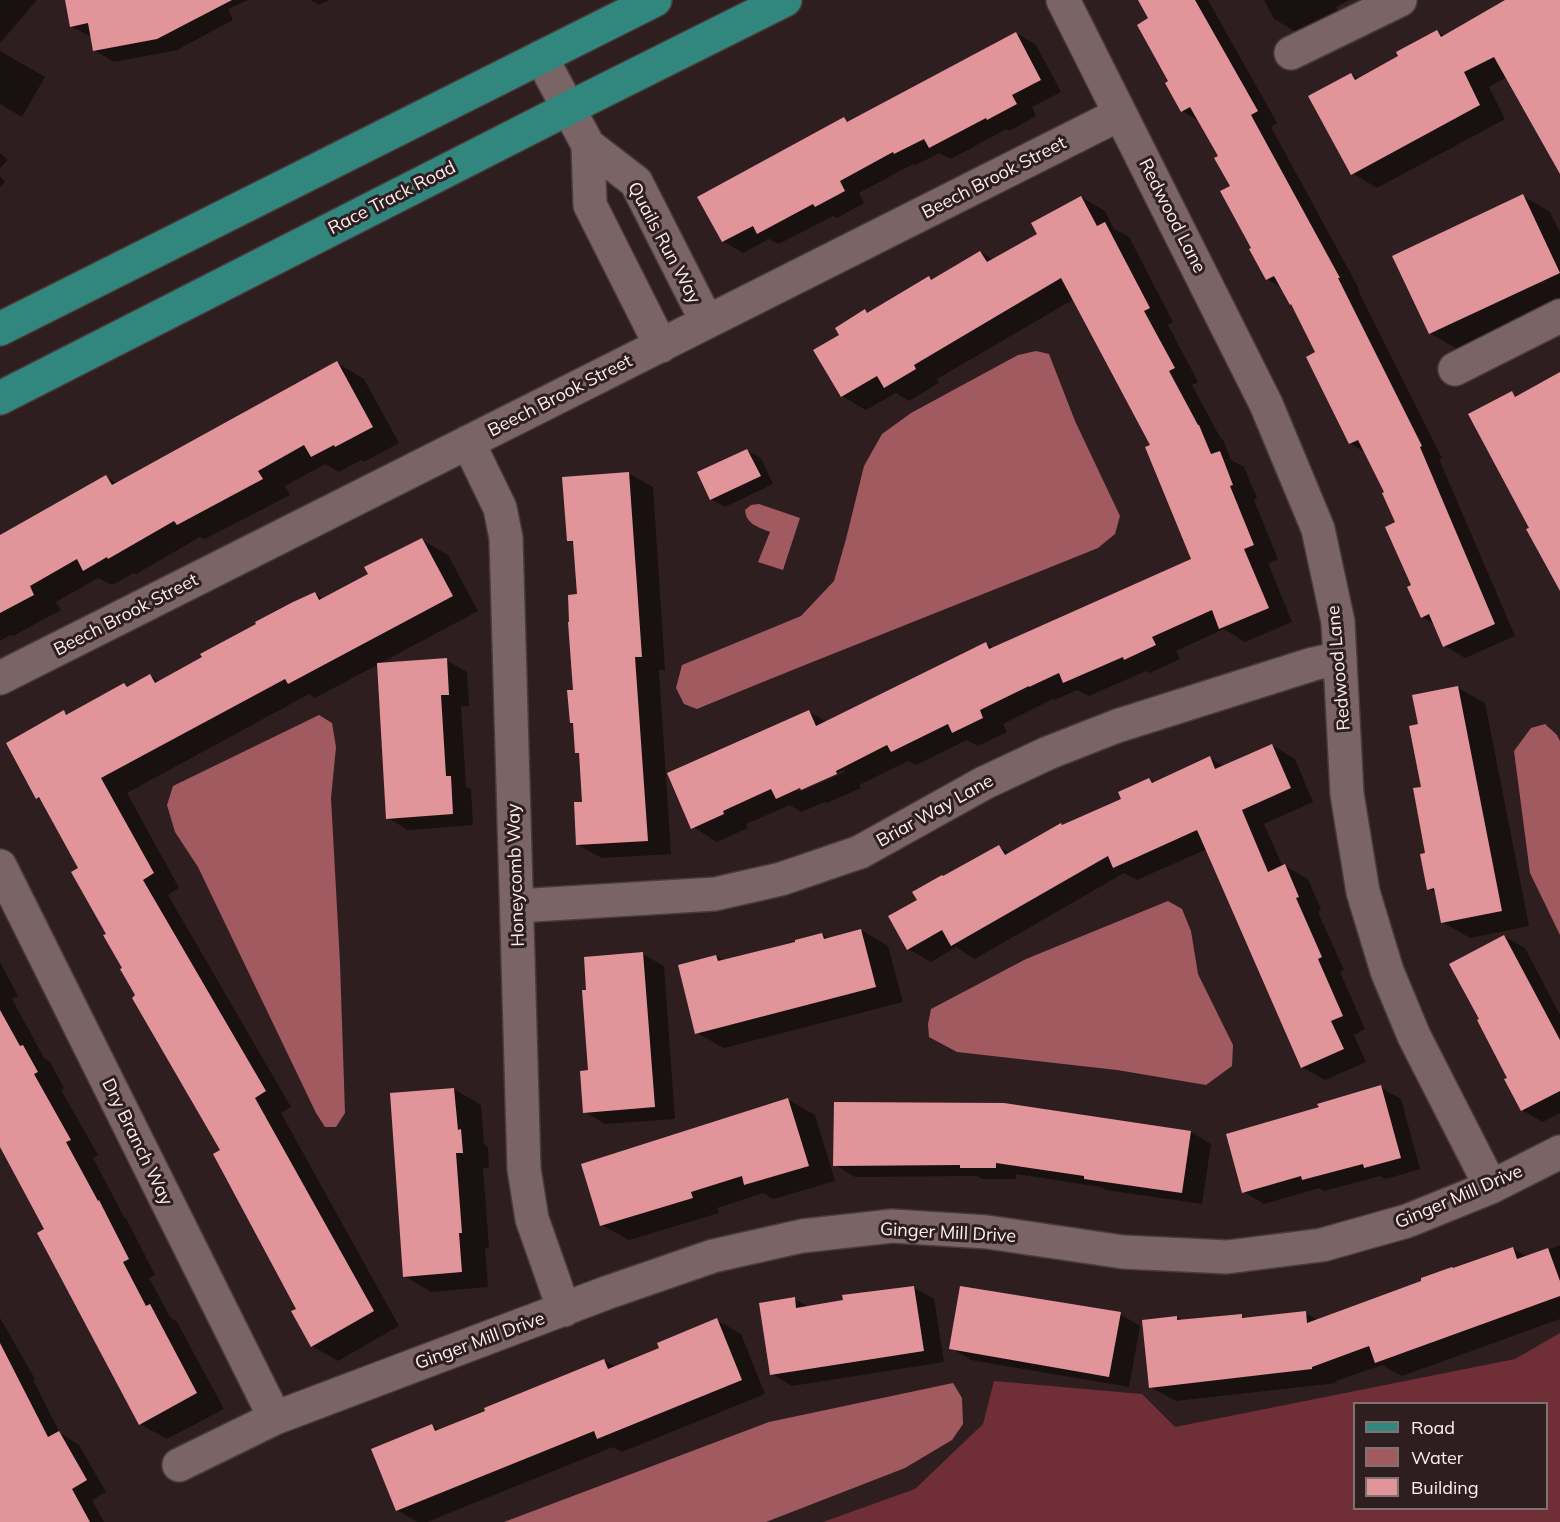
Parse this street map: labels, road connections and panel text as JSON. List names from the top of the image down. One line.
{"streets":{"main road":["Race Track Road"],"street":["Beech Brook Street","Redwood Lane","Quails Run Way","Briar Way Lane","Honeycomb Way","Dry Branch Way","Ginger Mill Drive"]},"crossings":[["Beech Brook Street","Redwood Lane"],["Beech Brook Street","Quails Run Way"],["Beech Brook Street","Honeycomb Way"],["Race Track Road","Quails Run Way"],["Redwood Lane","Briar Way Lane"],["Redwood Lane","Ginger Mill Drive"],["Briar Way Lane","Honeycomb Way"],["Honeycomb Way","Ginger Mill Drive"],["Dry Branch Way","Ginger Mill Drive"]],"legend":["Road","Water","Building"]}
